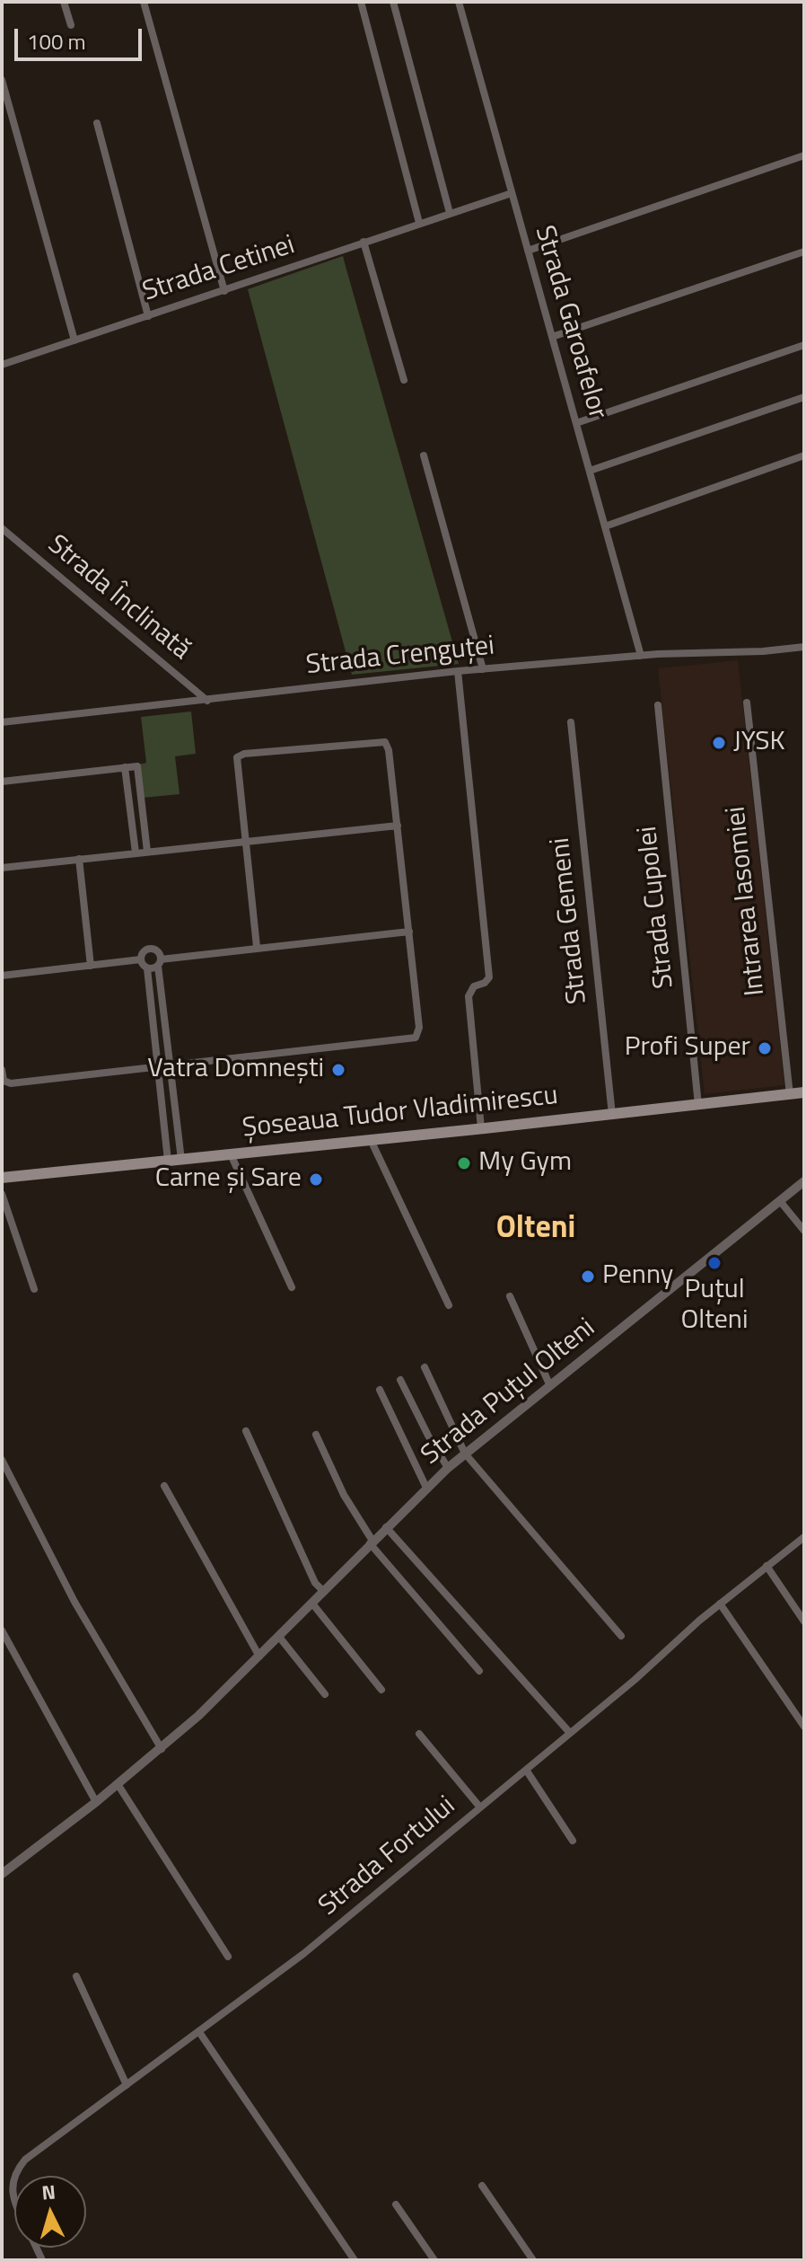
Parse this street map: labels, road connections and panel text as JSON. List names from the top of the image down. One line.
{"streets":{"main road":["Șoseaua Tudor Vladimirescu"],"street":["Strada Cetinei","Strada Garoafelor","Strada Înclinată","Strada Crenguței","Intrarea Iasomiei","Strada Cupolei","Strada Gemeni","Strada Puțul Olteni","Strada Fortului"]},"crossings":[["Strada Cetinei","Strada Garoafelor"],["Strada Garoafelor","Strada Crenguței"],["Strada Înclinată","Strada Crenguței"],["Intrarea Iasomiei","Șoseaua Tudor Vladimirescu"],["Strada Cupolei","Șoseaua Tudor Vladimirescu"],["Strada Gemeni","Șoseaua Tudor Vladimirescu"]],"districts":["Olteni"],"places":["JYSK","Profi Super","Vatra Domnești","My Gym","Carne și Sare","Puțul Olteni","Penny"],"scale_bar":"100 m","north":"top"}
